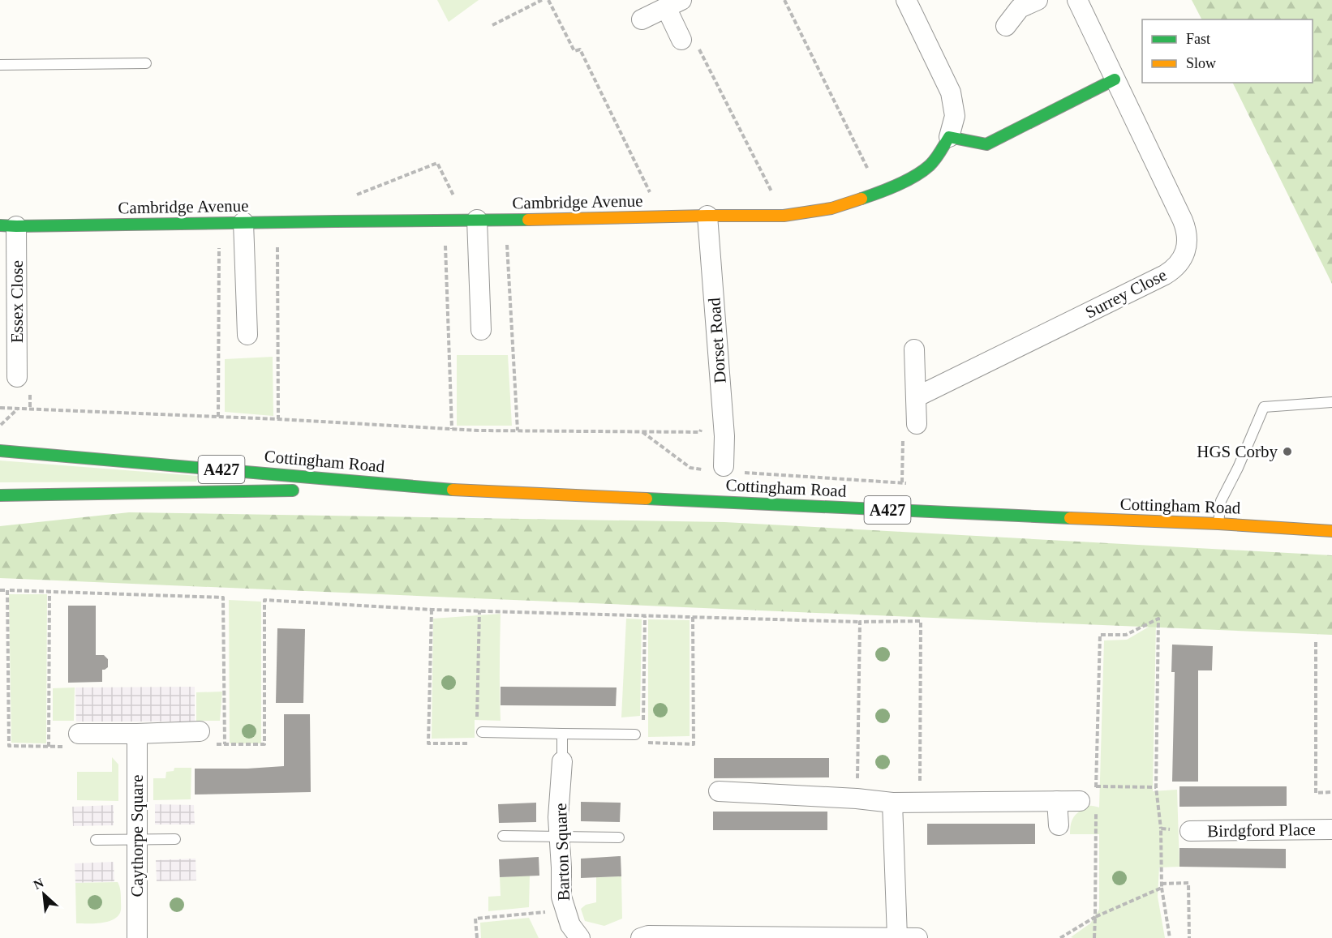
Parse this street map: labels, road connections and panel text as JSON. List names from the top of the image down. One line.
{"streets":{"main road":["Cambridge Avenue","Cottingham Road","A427"],"street":["Surrey Close","Essex Close","Dorset Road","Birdgford Place","Caythorpe Square","Barton Square"]},"crossings":[["Cambridge Avenue","Essex Close"],["Cambridge Avenue","Dorset Road"]],"places":["HGS Corby"],"legend":["Fast","Slow"],"north":"top left"}
